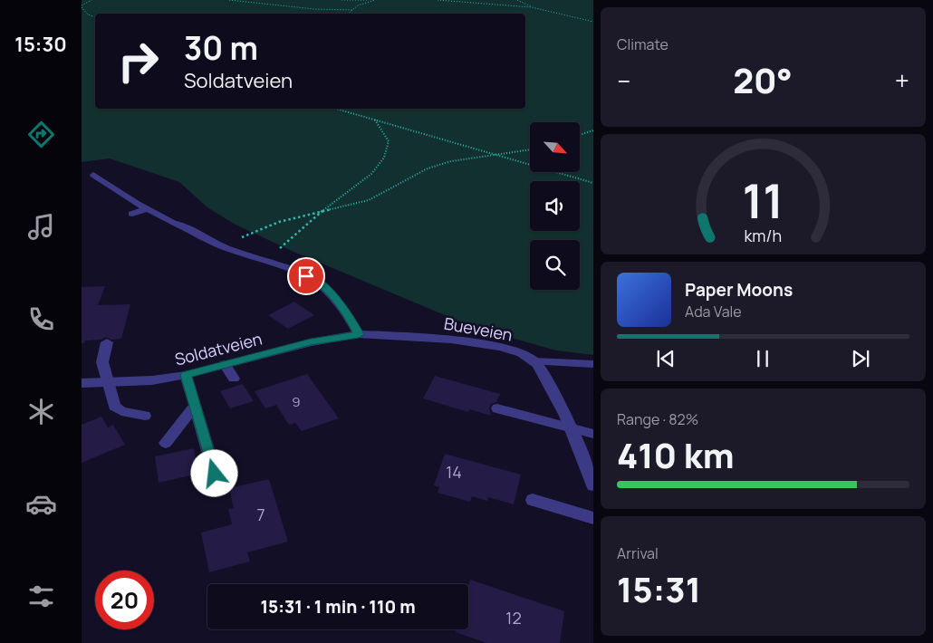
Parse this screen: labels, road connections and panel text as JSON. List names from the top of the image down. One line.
{"streets":{"street":["Bueveien","Soldatveien"]},"crossings":[["Bueveien","Soldatveien"]],"house_numbers":["9","14","7","12"],"north":"bottom right","page":{"tabs":"15:30","tile":["Climate",["Range · 82%","410 km"],["Arrival","15:31"]],"turn":["30 m","Soldatveien"],"heat":["−","20°","+"],"song":["Paper Moons","Ada Vale"],"limit":"20","trip":"15:31 · 1 min · 110 m","gauge":["11","km/h"]}}
